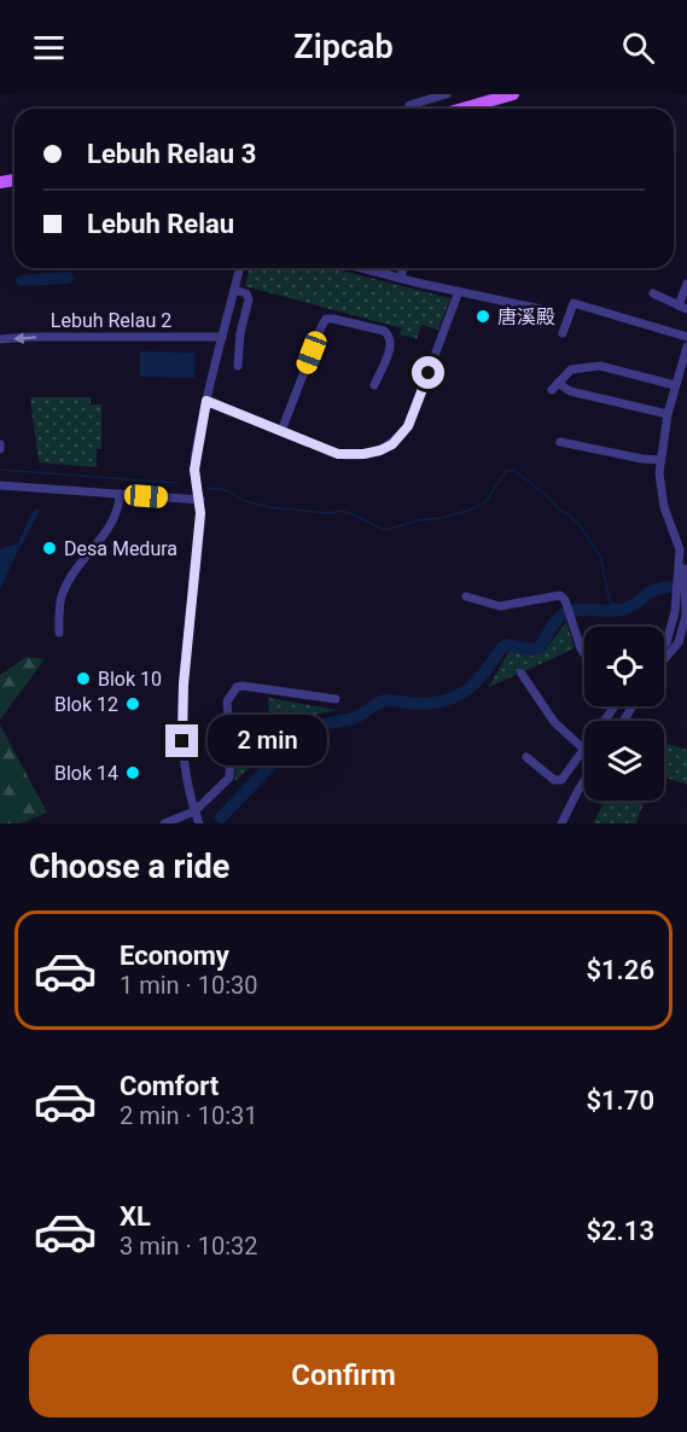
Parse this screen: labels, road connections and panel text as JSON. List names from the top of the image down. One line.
{"streets":{"street":["Lebuh Relau 2"]},"one_way":["Lebuh Relau 2"],"places":["唐溪殿","Desa Medura","Blok 10","Blok 12","Blok 14"],"page":{"header":"Zipcab","banner":["Lebuh Relau 3","Lebuh Relau"],"bubble":"2 min","heading":"Choose a ride","list":[{"name":"Economy","note":"1 min · 10:30","value":"$1.26"},{"name":"Comfort","note":"2 min · 10:31","value":"$1.70"},{"name":"XL","note":"3 min · 10:32","value":"$2.13"}],"buttons":"Confirm"}}
